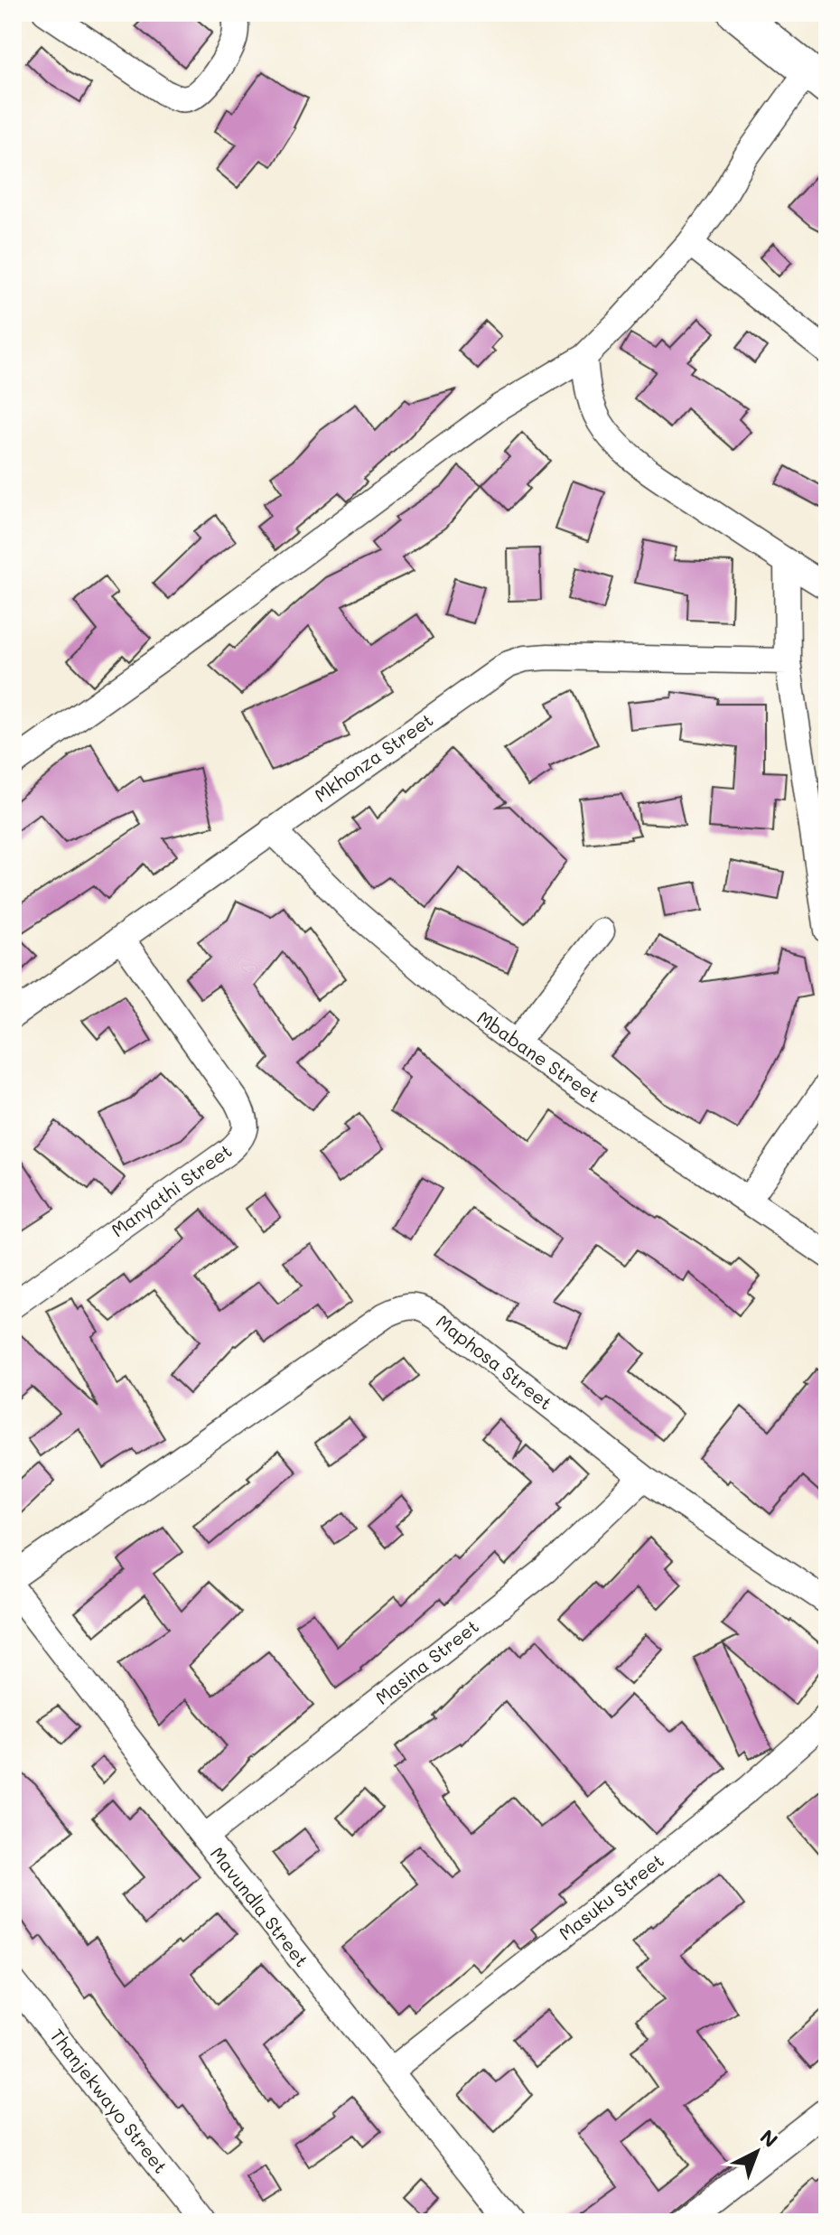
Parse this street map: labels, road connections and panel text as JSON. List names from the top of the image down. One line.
{"streets":{"street":["Mkhonza Street","Mbabane Street","Manyathi Street","Maphosa Street","Masina Street","Masuku Street","Mavundla Street","Thanjekwayo Street"]},"crossings":[["Mkhonza Street","Mbabane Street"],["Mkhonza Street","Manyathi Street"],["Maphosa Street","Masina Street"],["Masina Street","Mavundla Street"],["Masuku Street","Mavundla Street"]],"north":"top right"}
